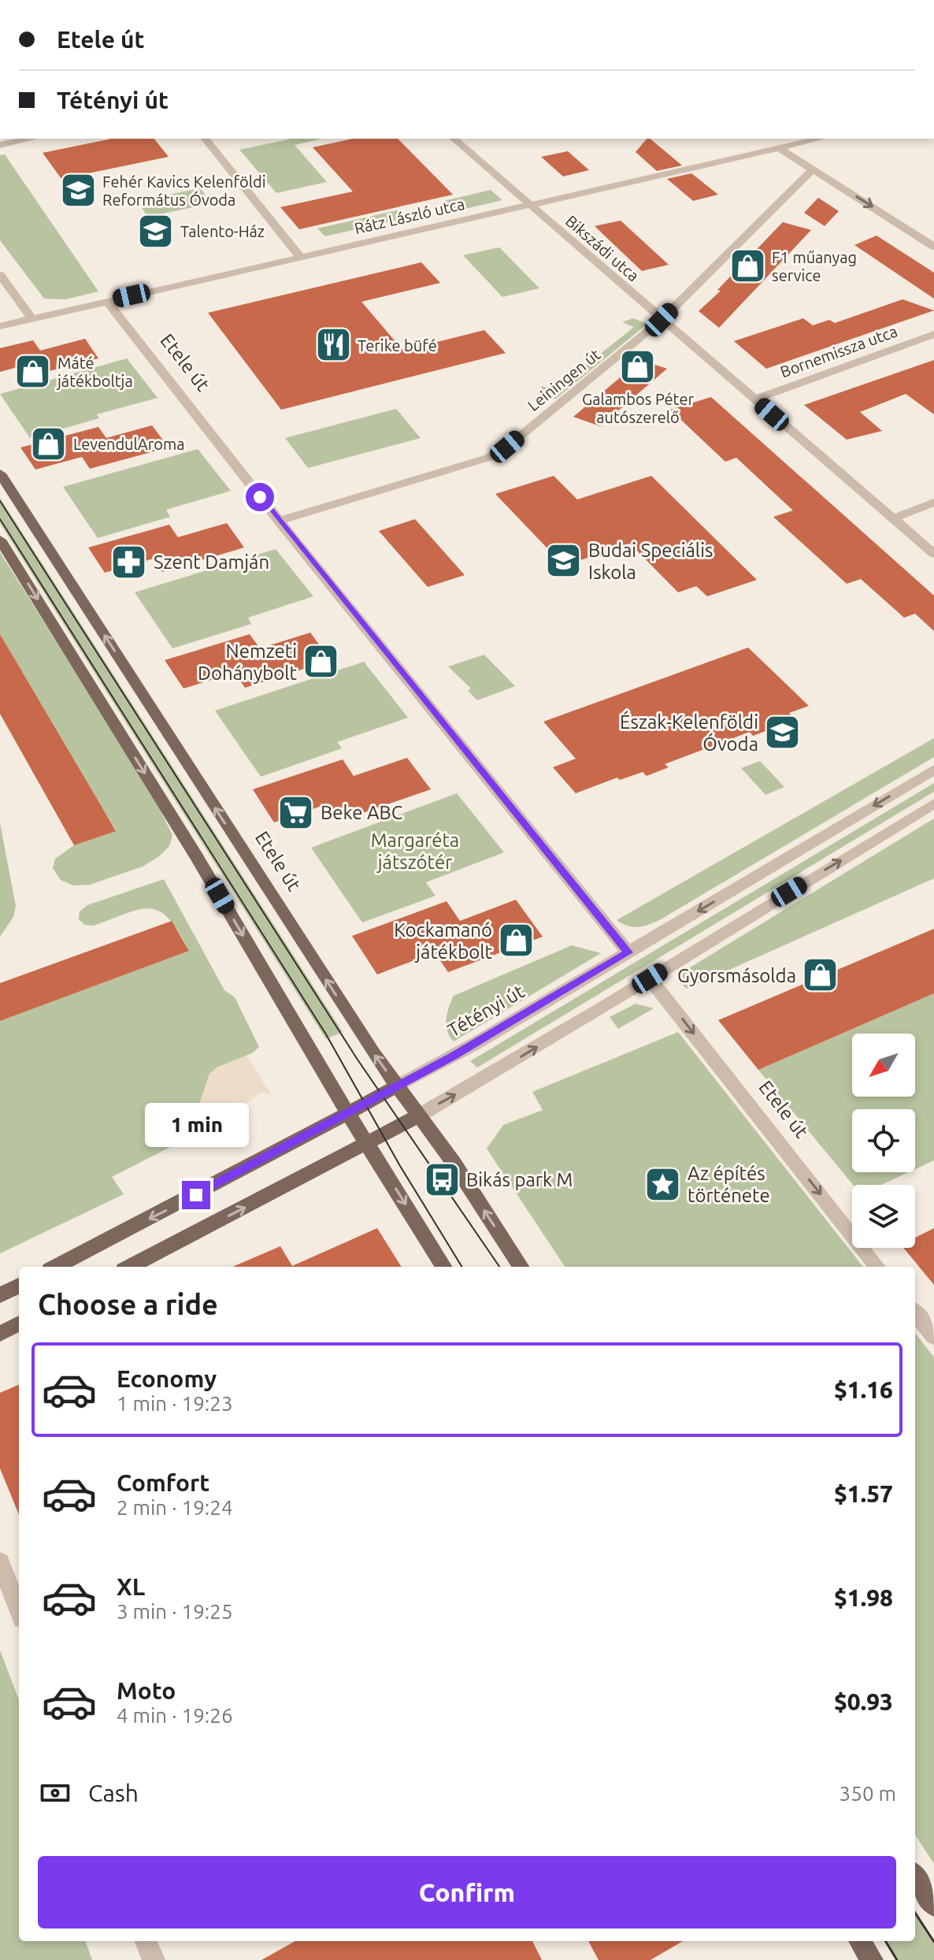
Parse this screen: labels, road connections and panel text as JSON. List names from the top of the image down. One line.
{"streets":{"main road":["Etele út","Tétényi út"],"street":["Rátz László utca","Bikszádi utca","Bornemissza utca","Leiningen út"]},"crossings":[["Rátz László utca","Bikszádi utca"],["Rátz László utca","Etele út"],["Bikszádi utca","Bornemissza utca"],["Bikszádi utca","Leiningen út"],["Etele út","Leiningen út"],["Etele út","Tétényi út"]],"parks":["Margaréta játszótér"],"places":{"school or university":["Fehér Kavics Kelenföldi Református Óvoda","Talento-Ház","Budai Speciális Iskola","Észak-Kelenföldi Óvoda"],"shop":["F1 műanyag service","Galambos Péter autószerelő","Máté játékboltja","LevendulAroma","Nemzeti Dohánybolt","Kockamanó játékbolt","Gyorsmásolda"],"restaurant":["Terike büfé"],"pharmacy":["Szent Damján"],"supermarket":["Beke ABC"],"bus stop":["Bikás park M"],"place":["Az építés története"]},"north":"bottom left","page":{"banner":["Etele út","Tétényi út"],"bubble":"1 min","heading":"Choose a ride","list":[{"name":"Economy","note":"1 min · 19:23","value":"$1.16"},{"name":"Comfort","note":"2 min · 19:24","value":"$1.57"},{"name":"XL","note":"3 min · 19:25","value":"$1.98"},{"name":"Moto","note":"4 min · 19:26","value":"$0.93"}],"pay":["Cash","350 m"],"buttons":"Confirm"}}
